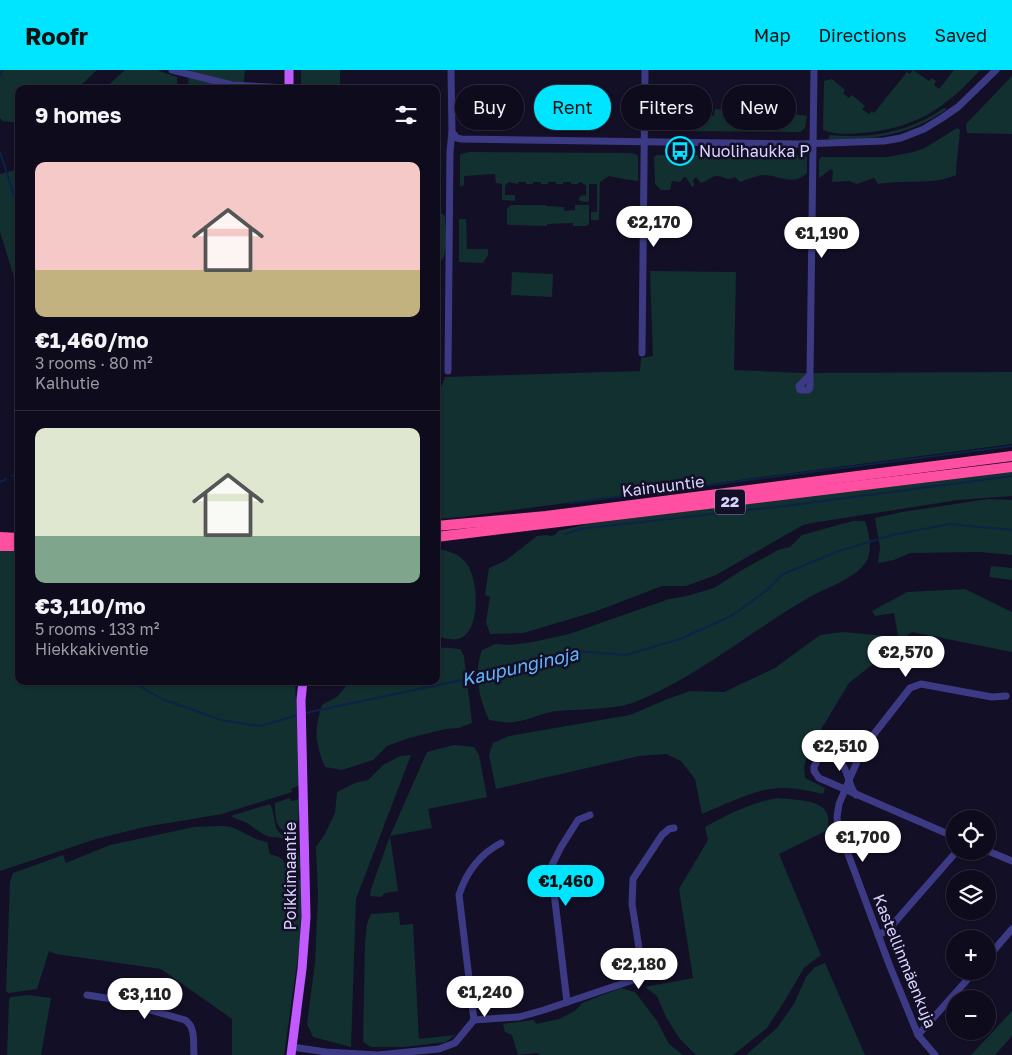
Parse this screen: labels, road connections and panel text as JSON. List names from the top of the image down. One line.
{"streets":{"highway":["Kainuuntie","22"],"main road":["Poikkimaantie"],"street":["Kastellinmäenkuja"]},"water":["Kaupunginoja"],"places":{"bus stop":["Nuolihaukka P"]},"page":{"header":"Roofr","nav":["Map","Directions","Saved"],"chip":["Buy","Rent","Filters","New"],"heading":"9 homes","list":[{"name":"€1,460/mo","note":"3 rooms · 80 m² · Kalhutie"},{"name":"€3,110/mo","note":"5 rooms · 133 m² · Hiekkakiventie"}],"price":["€2,170","€1,190","€2,570","€2,510","€1,700","€1,460","€2,180","€1,240","€3,110"],"map_buttons":["+","−"]}}
